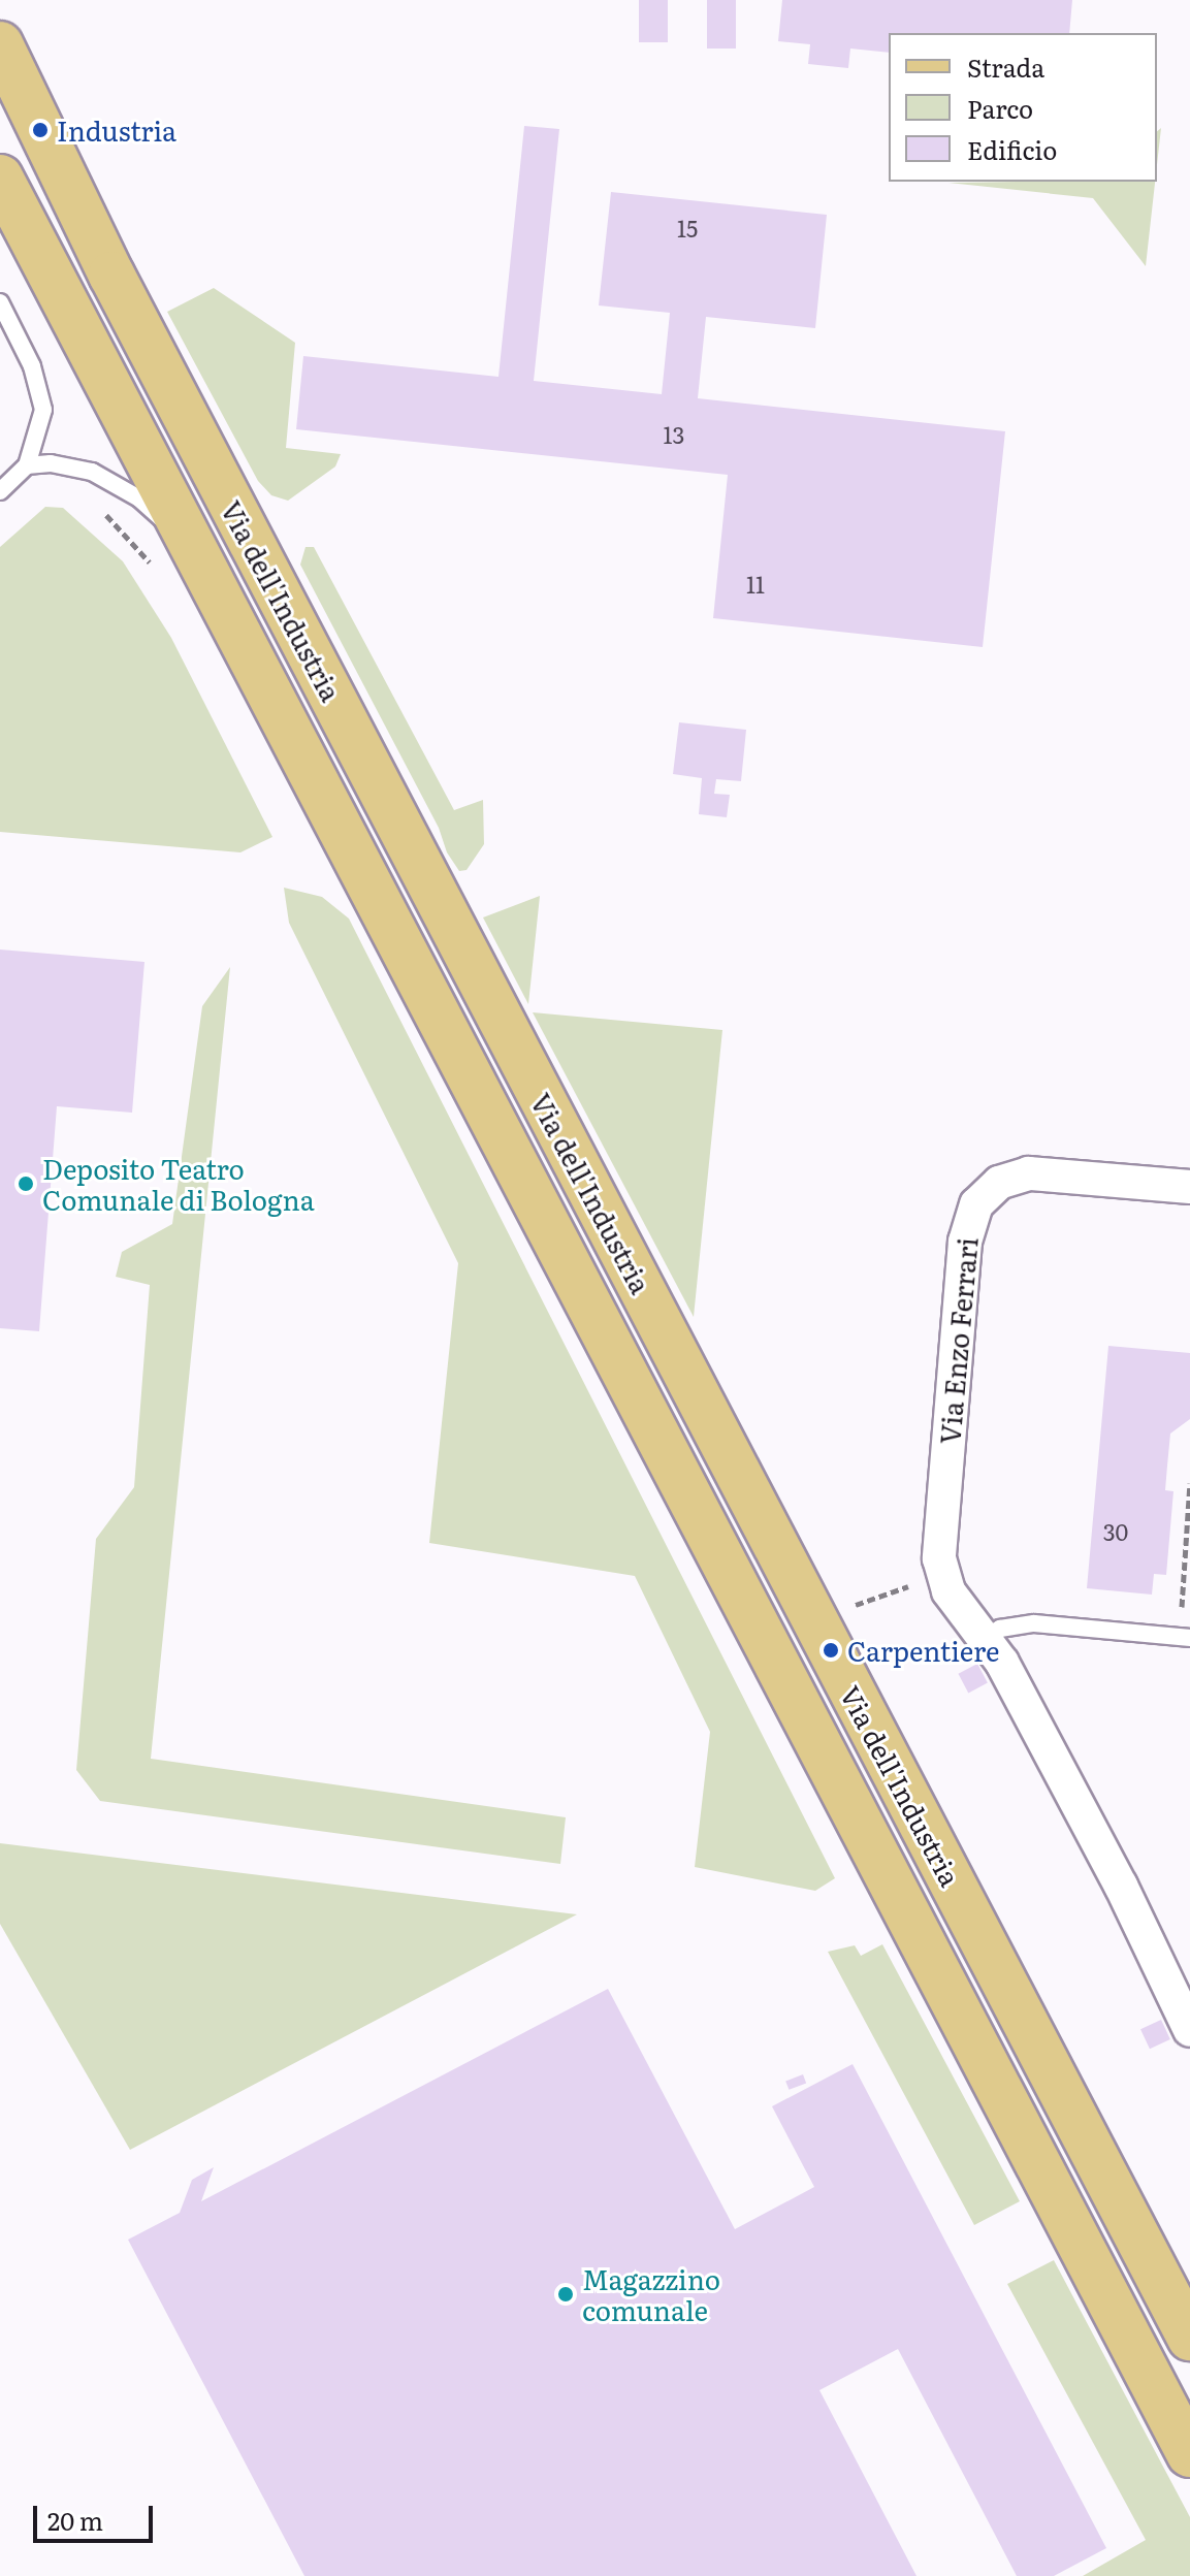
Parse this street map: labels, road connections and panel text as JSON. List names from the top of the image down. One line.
{"streets":{"main road":["Via dell'Industria"],"street":["Via Enzo Ferrari"]},"places":["Industria","Deposito Teatro Comunale di Bologna","Carpentiere","Magazzino comunale"],"house_numbers":["15","13","11","30"],"legend":["Strada","Parco","Edificio"],"scale_bar":"20 m"}
